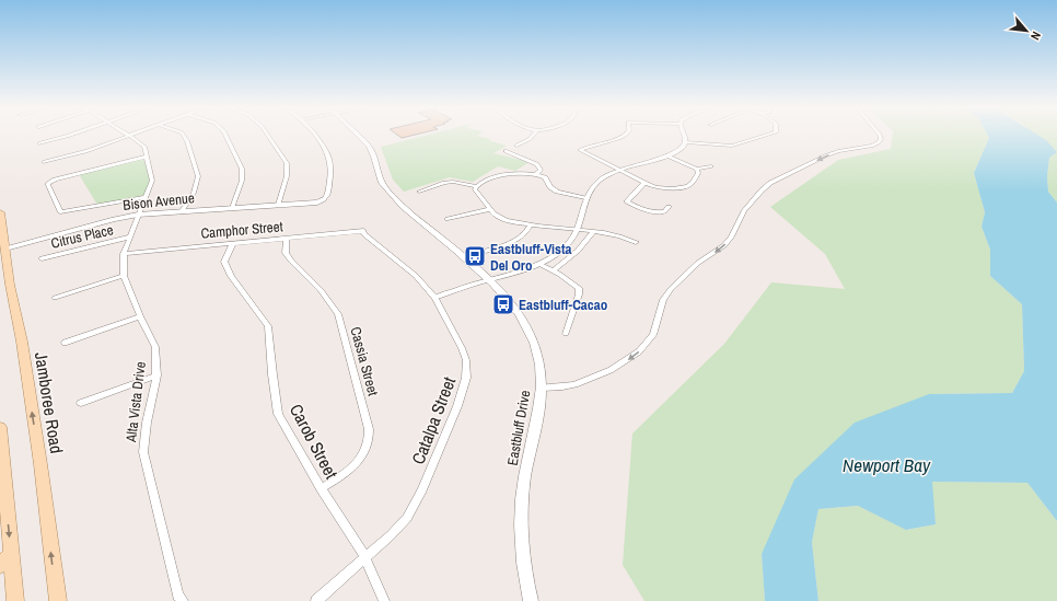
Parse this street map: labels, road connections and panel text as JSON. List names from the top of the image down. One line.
{"streets":{"main road":["Jamboree Road","Eastbluff Drive"],"street":["Bison Avenue","Camphor Street","Citrus Place","Cassia Street","Alta Vista Drive","Catalpa Street","Carob Street"]},"crossings":[["Bison Avenue","Alta Vista Drive"],["Bison Avenue","Jamboree Road"],["Camphor Street","Cassia Street"],["Camphor Street","Alta Vista Drive"],["Camphor Street","Catalpa Street"],["Camphor Street","Carob Street"],["Citrus Place","Alta Vista Drive"],["Cassia Street","Carob Street"],["Catalpa Street","Carob Street"]],"water":["Newport Bay"],"places":{"bus stop":["Eastbluff-Vista Del Oro","Eastbluff-Cacao"]},"north":"bottom right"}
